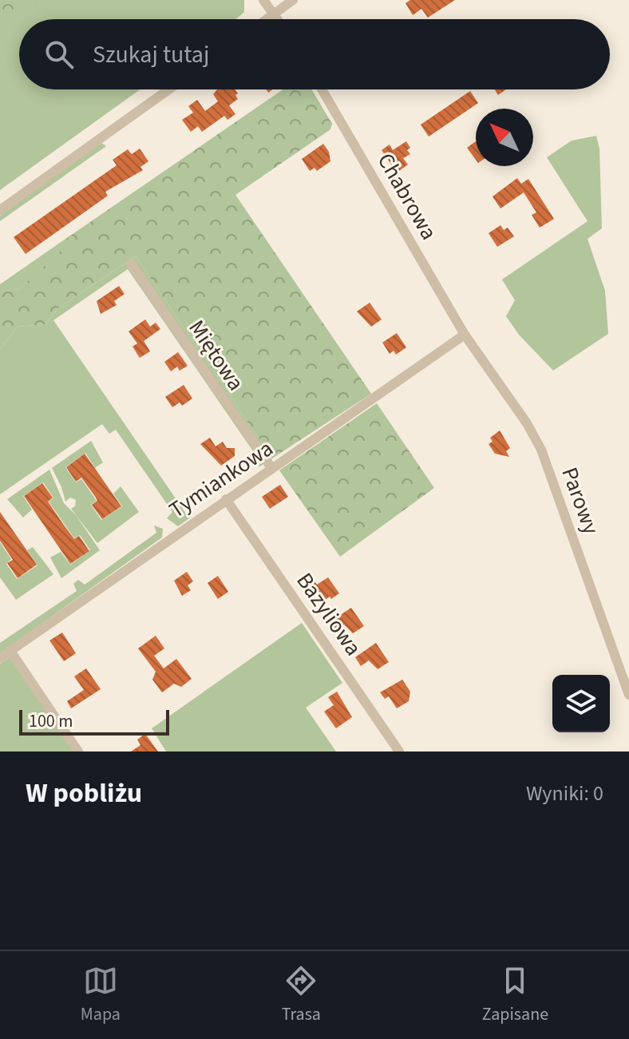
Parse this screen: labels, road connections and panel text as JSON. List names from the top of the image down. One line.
{"streets":{"street":["Chabrowa","Miętowa","Tymiankowa","Parowy","Bazyliowa"]},"crossings":[["Chabrowa","Tymiankowa"],["Chabrowa","Parowy"],["Miętowa","Tymiankowa"],["Tymiankowa","Parowy"],["Tymiankowa","Bazyliowa"]],"scale_bar":"100 m","north":"top left","page":{"search":"Szukaj tutaj","scale":"100 m","heading":["W pobliżu","Wyniki: 0"],"nav":["Mapa","Trasa","Zapisane"]}}
